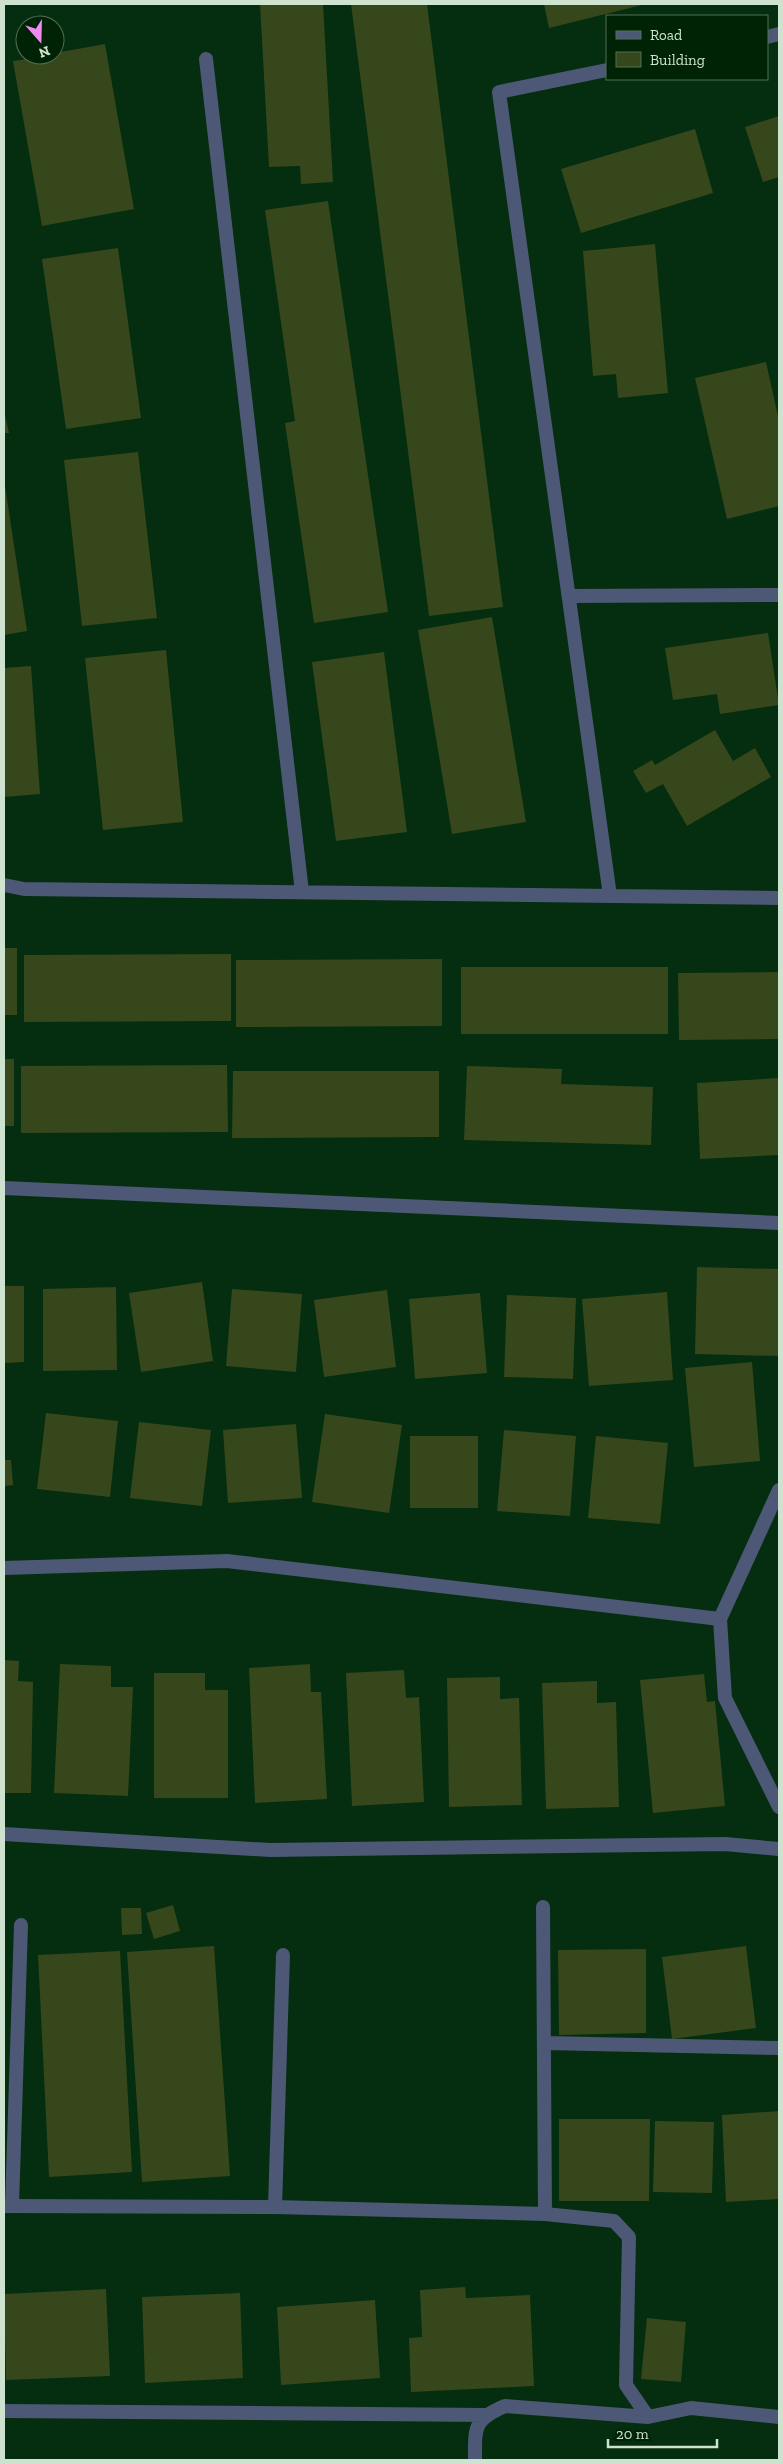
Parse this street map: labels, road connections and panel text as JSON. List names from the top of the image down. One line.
{"legend":["Road","Building"],"scale_bar":"20 m","north":"bottom"}
